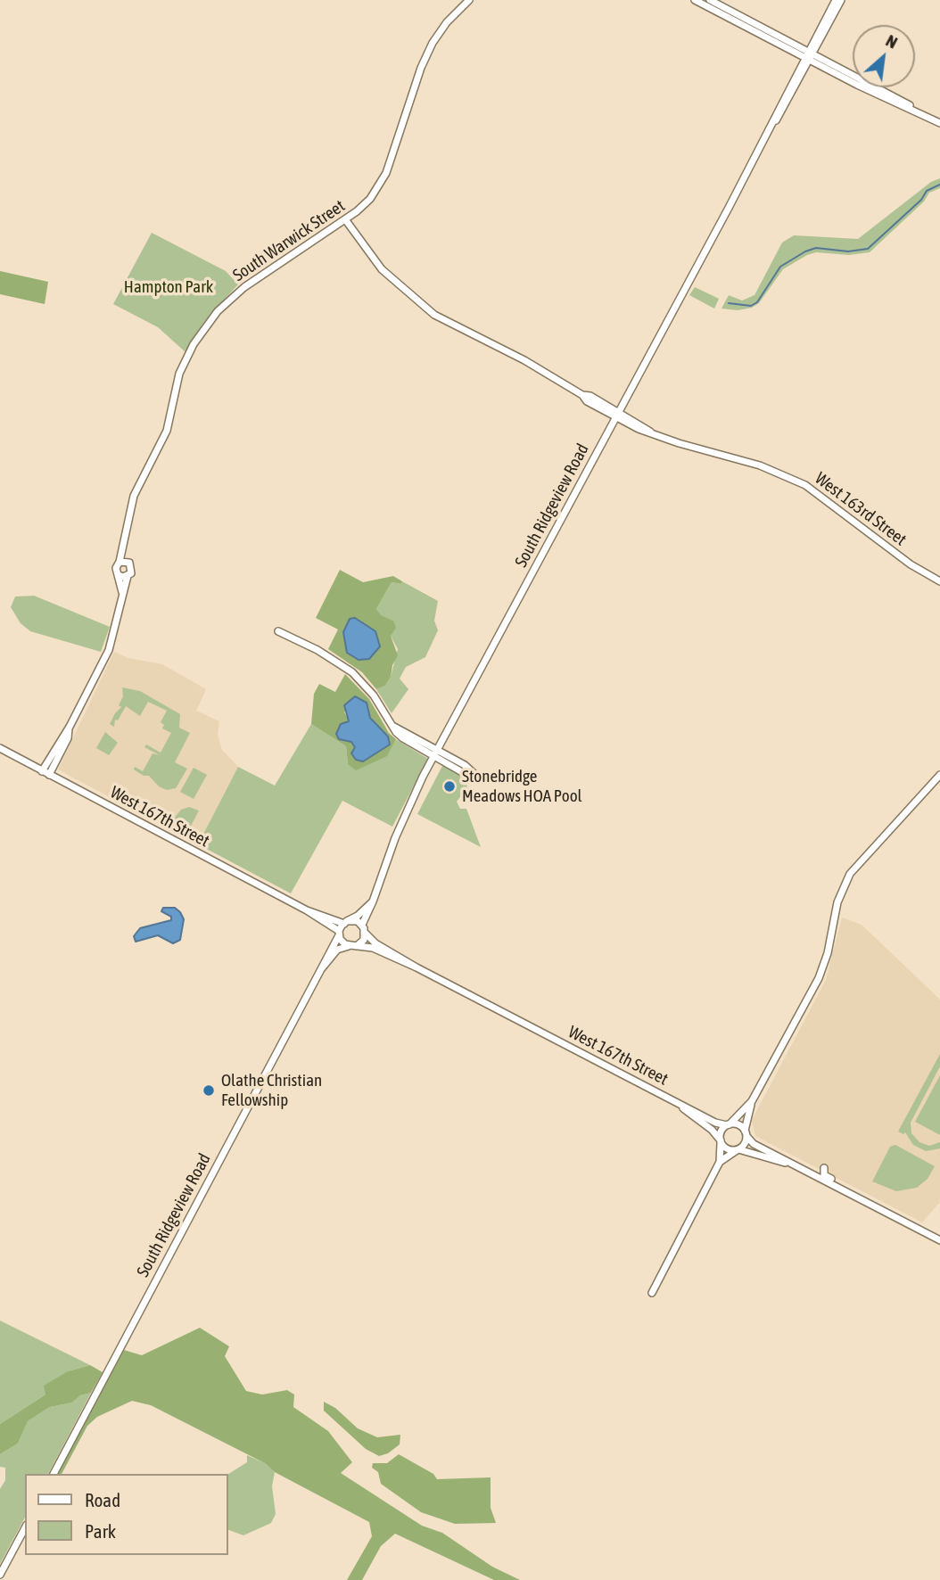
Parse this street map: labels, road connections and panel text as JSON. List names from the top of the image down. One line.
{"streets":{"street":["South Warwick Street","South Ridgeview Road","West 163rd Street","West 167th Street"]},"crossings":[["South Warwick Street","West 163rd Street"],["South Ridgeview Road","West 163rd Street"],["South Ridgeview Road","West 167th Street"]],"parks":["Hampton Park"],"places":["Stonebridge Meadows HOA Pool","Olathe Christian Fellowship"],"legend":["Road","Park"],"north":"top right"}
